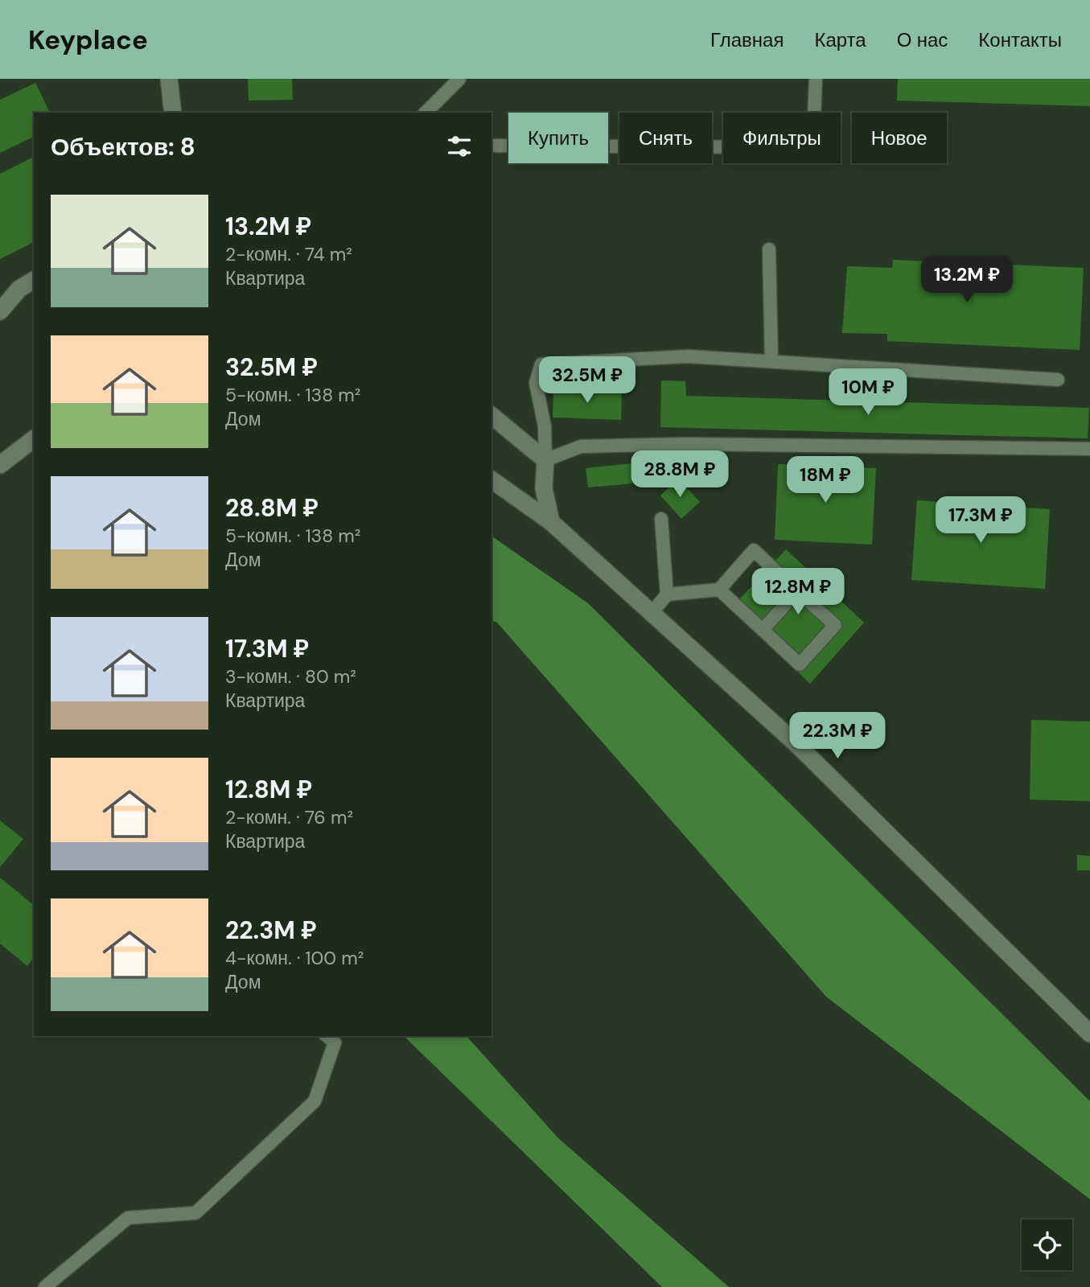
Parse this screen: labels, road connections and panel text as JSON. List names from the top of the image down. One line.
{"page":{"header":"Keyplace","nav":["Главная","Карта","О нас","Контакты"],"chip":["Купить","Снять","Фильтры","Новое"],"heading":"Объектов: 8","list":[{"name":"13.2M ₽","note":"2-комн. · 74 m² · Квартира"},{"name":"32.5M ₽","note":"5-комн. · 138 m² · Дом"},{"name":"28.8M ₽","note":"5-комн. · 138 m² · Дом"},{"name":"17.3M ₽","note":"3-комн. · 80 m² · Квартира"},{"name":"12.8M ₽","note":"2-комн. · 76 m² · Квартира"},{"name":"22.3M ₽","note":"4-комн. · 100 m² · Дом"}],"price":["13.2M ₽","32.5M ₽","10M ₽","28.8M ₽","18M ₽","17.3M ₽","12.8M ₽","22.3M ₽"]}}
